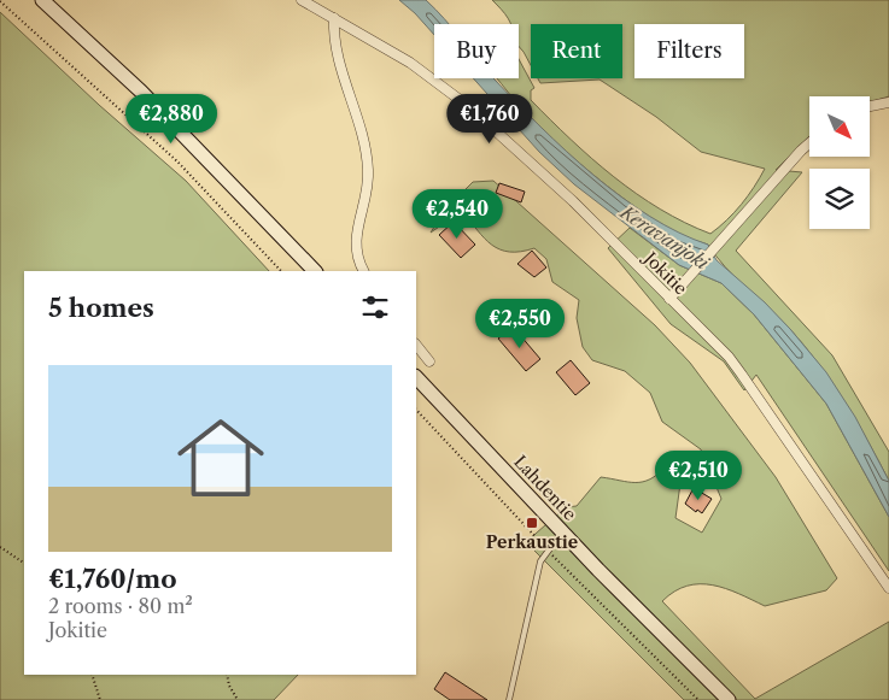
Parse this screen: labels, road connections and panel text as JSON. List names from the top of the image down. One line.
{"streets":{"main road":["Lahdentie"],"street":["Jokitie"]},"water":["Keravanjoki"],"places":{"transit":["Perkaustie"]},"north":"bottom right","page":{"chip":["Buy","Rent","Filters"],"price":["€2,880","€1,760","€2,540","€2,550","€2,510"],"heading":"5 homes","list":[{"name":"€1,760/mo","note":"2 rooms · 80 m² · Jokitie"}]}}
